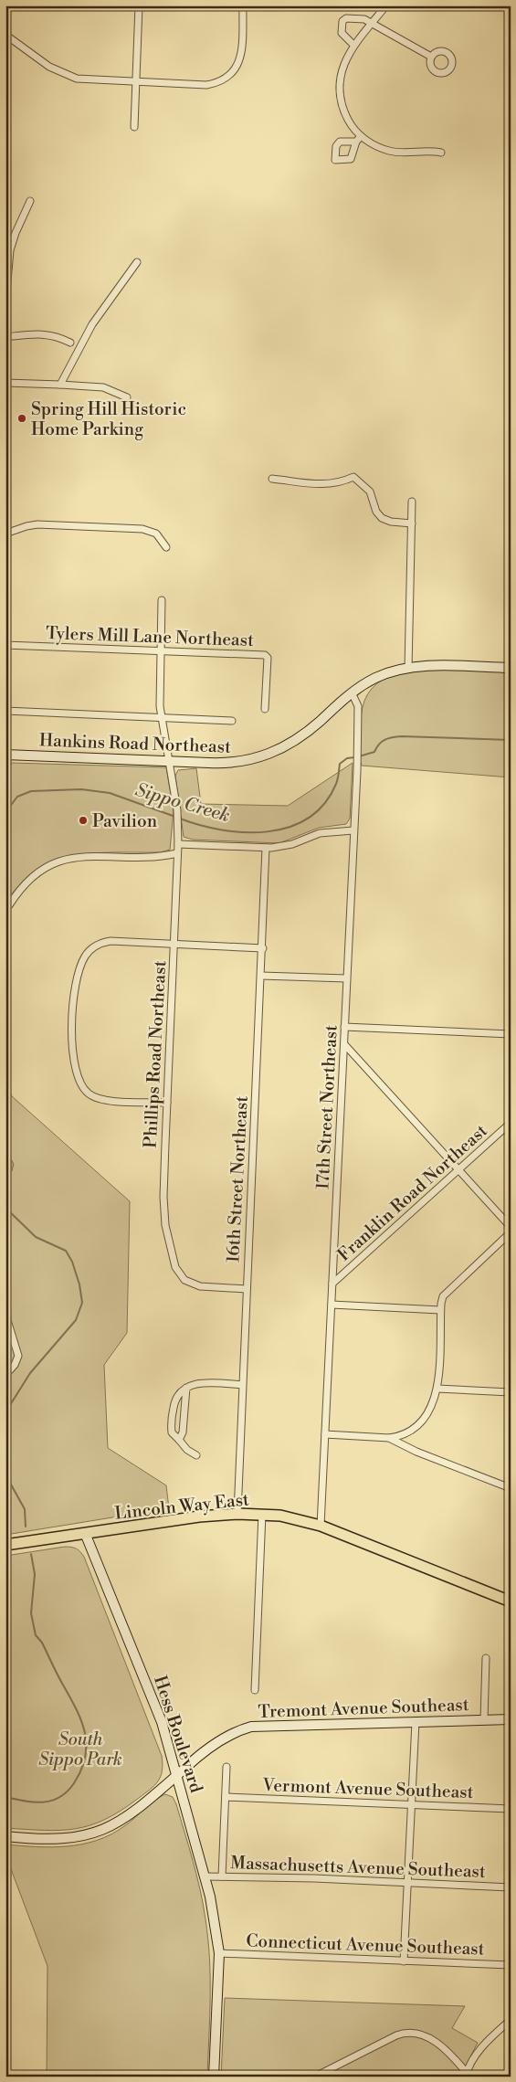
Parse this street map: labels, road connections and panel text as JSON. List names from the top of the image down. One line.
{"streets":{"main road":["Lincoln Way East"],"street":["Tylers Mill Lane Northeast","Hankins Road Northeast","Phillips Road Northeast","17th Street Northeast","16th Street Northeast","Franklin Road Northeast","Tremont Avenue Southeast","Hess Boulevard","Vermont Avenue Southeast","Massachusetts Avenue Southeast","Connecticut Avenue Southeast"]},"crossings":[["Tylers Mill Lane Northeast","Phillips Road Northeast"],["Hankins Road Northeast","Phillips Road Northeast"],["Hankins Road Northeast","17th Street Northeast"],["Phillips Road Northeast","16th Street Northeast"],["17th Street Northeast","Franklin Road Northeast"],["17th Street Northeast","Lincoln Way East"],["16th Street Northeast","Lincoln Way East"],["Lincoln Way East","Hess Boulevard"],["Tremont Avenue Southeast","Hess Boulevard"],["Hess Boulevard","Massachusetts Avenue Southeast"],["Hess Boulevard","Connecticut Avenue Southeast"]],"water":["Sippo Creek"],"parks":["South Sippo Park"],"places":["Spring Hill Historic Home Parking","Pavilion"]}
